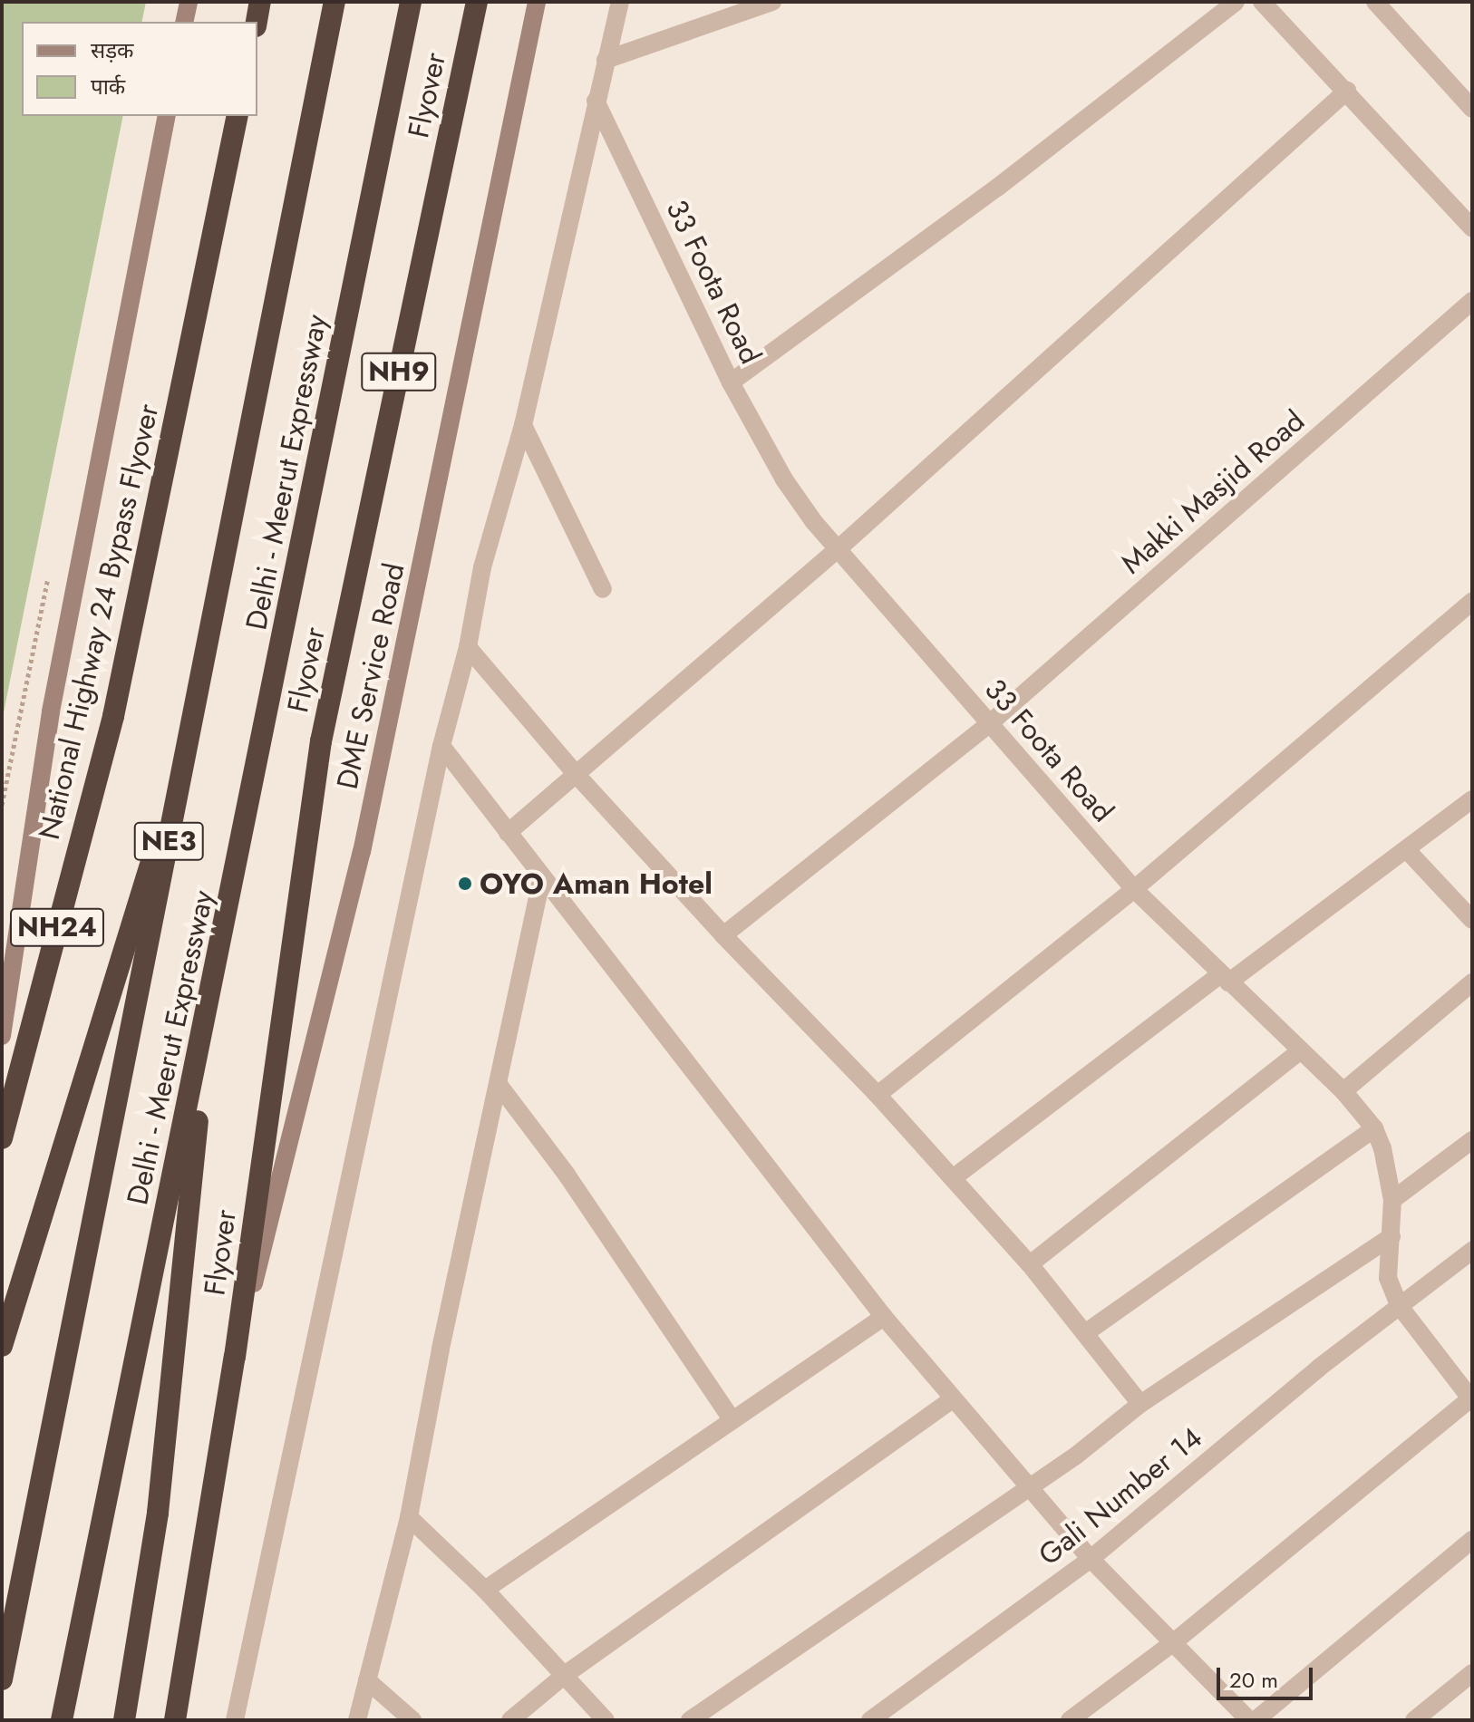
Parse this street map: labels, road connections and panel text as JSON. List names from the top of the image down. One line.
{"streets":{"highway":["Flyover","NH9","Delhi - Meerut Expressway","National Highway 24 Bypass Flyover","NE3","NH24"],"street":["33 Foota Road","Makki Masjid Road","DME Service Road","Gali Number 14"]},"crossings":[["Flyover","DME Service Road"],["33 Foota Road","Makki Masjid Road"],["33 Foota Road","Gali Number 14"]],"places":["OYO Aman Hotel"],"legend":["सड़क","पार्क"],"scale_bar":"20 m"}
